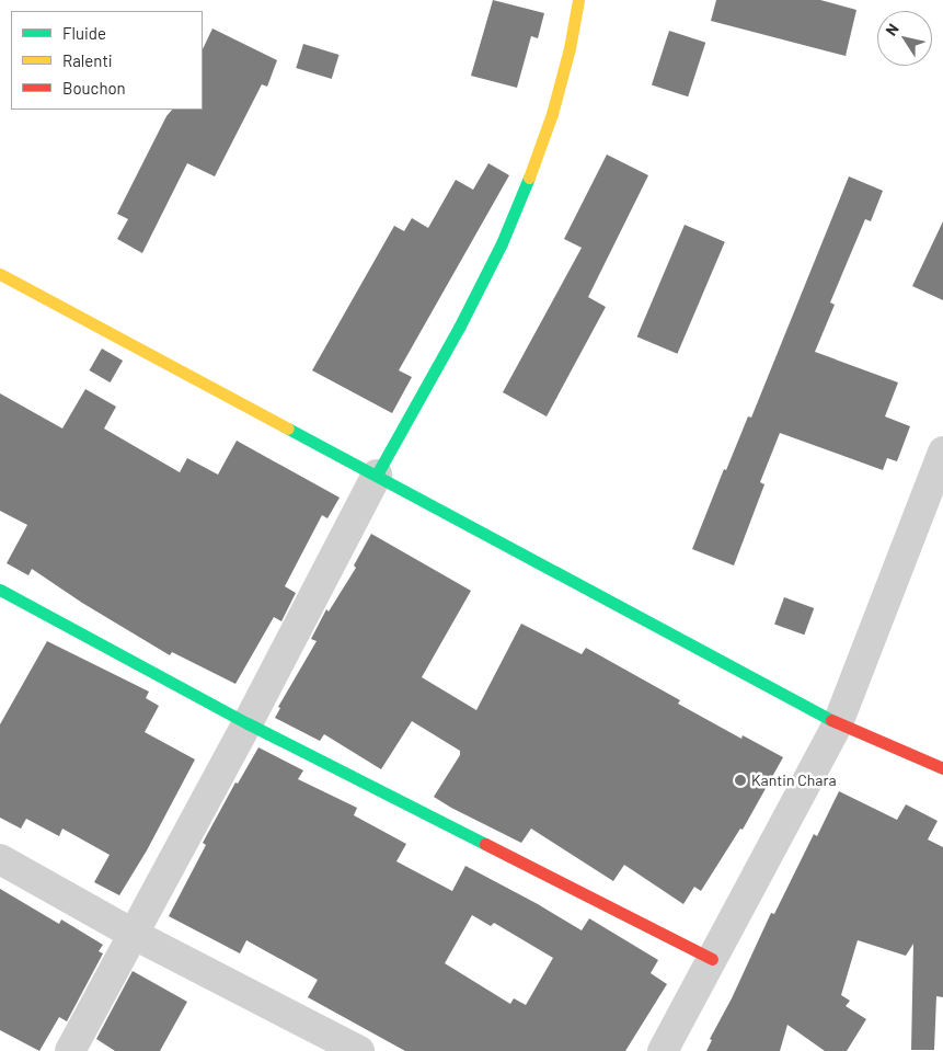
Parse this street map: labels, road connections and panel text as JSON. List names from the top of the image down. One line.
{"places":["Kantin Chara"],"legend":["Fluide","Ralenti","Bouchon"],"north":"top left"}
